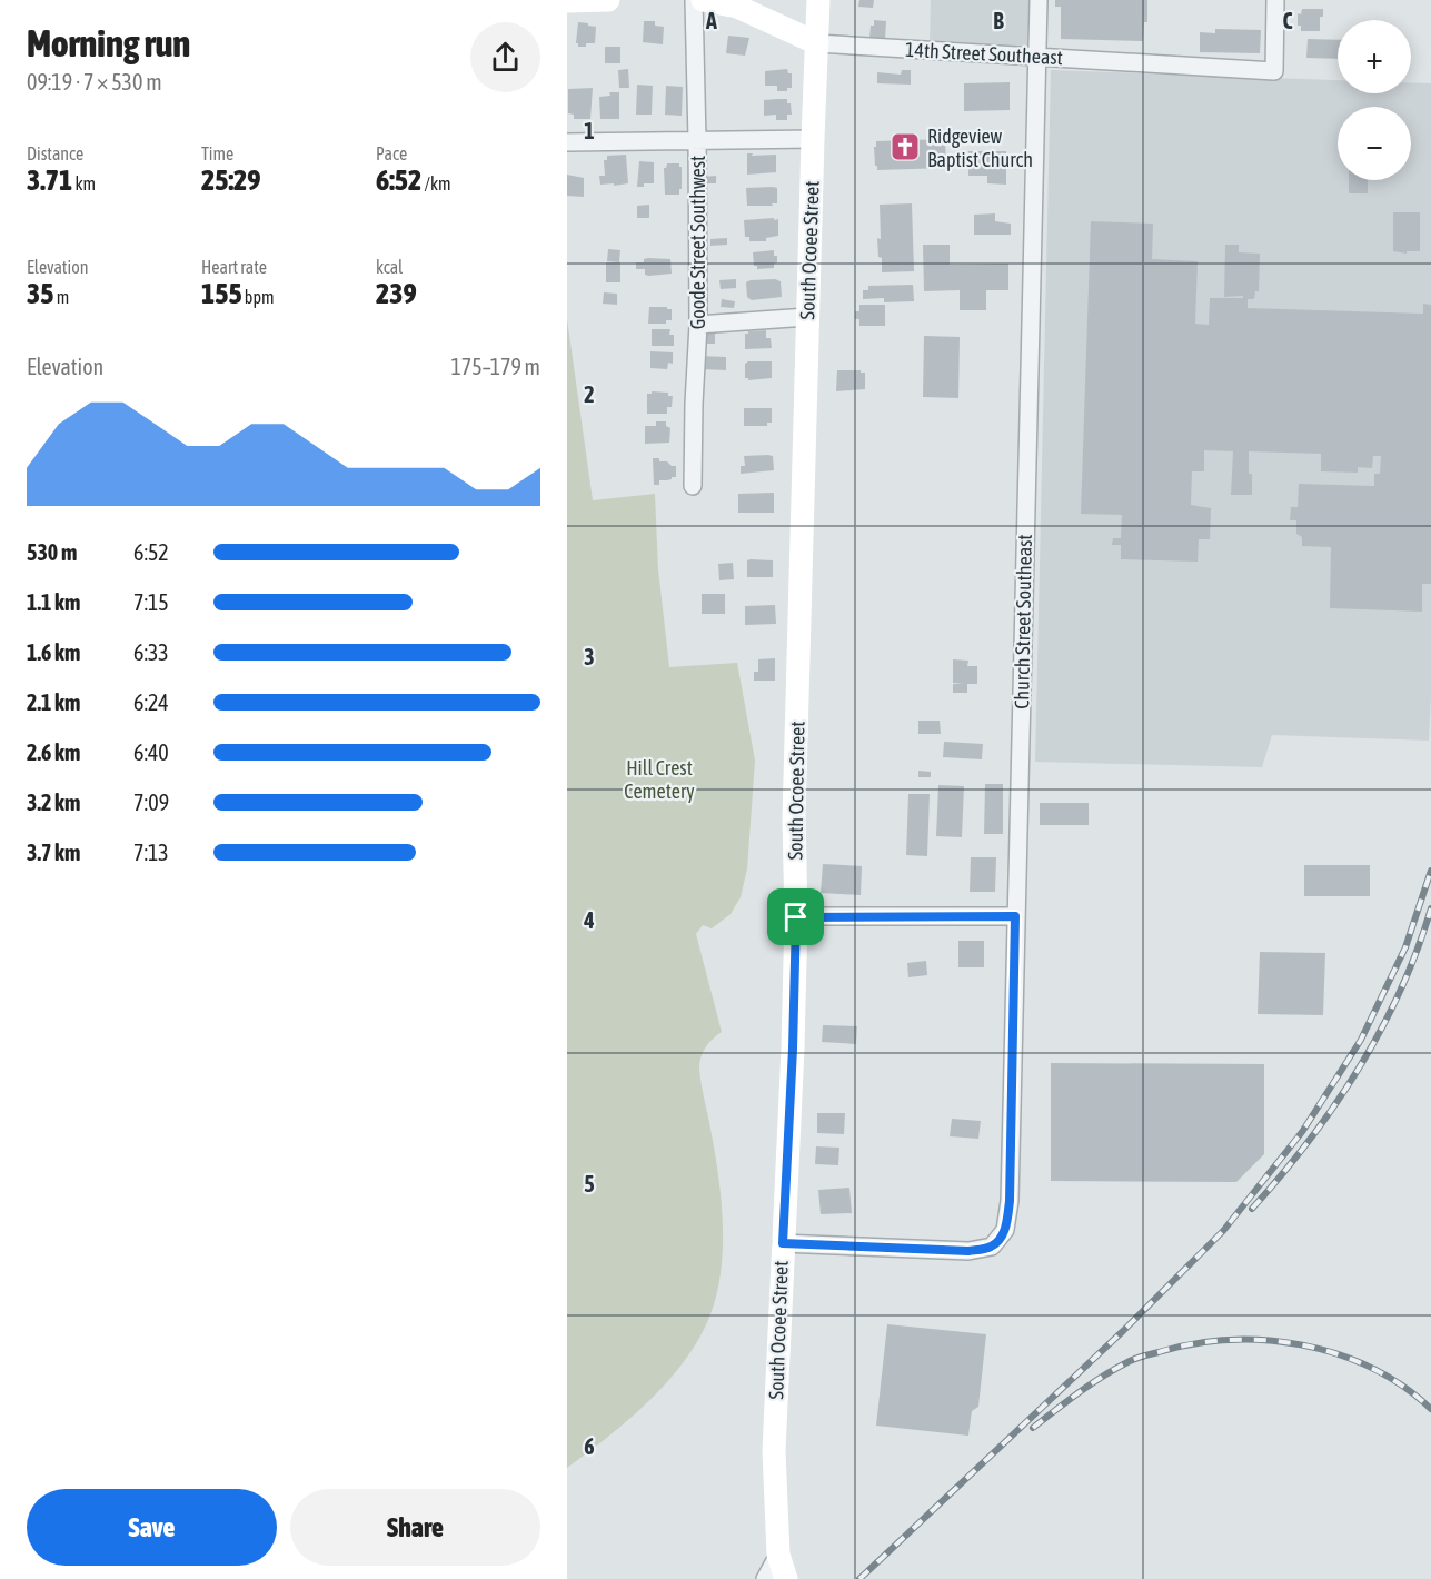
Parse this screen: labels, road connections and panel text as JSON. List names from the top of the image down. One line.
{"streets":{"street":["14th Street Southeast","Goode Street Southwest","South Ocoee Street","Church Street Southeast"]},"crossings":[["14th Street Southeast","South Ocoee Street"],["14th Street Southeast","Church Street Southeast"],["South Ocoee Street","Church Street Southeast"]],"parks":["Hill Crest Cemetery"],"places":{"church":["Ridgeview Baptist Church"]},"page":{"heading":["Morning run","09:19 · 7 × 530 m"],"map_buttons":["+","−"],"stats":[["Distance","3.71 km"],["Time","25:29"],["Pace","6:52 /km"],["Elevation","35 m"],["Heart rate","155 bpm"],["kcal","239"]],"chart":["Elevation","175–179 m"],"list":[{"name":"530 m","note":"6:52"},{"name":"1.1 km","note":"7:15"},{"name":"1.6 km","note":"6:33"},{"name":"2.1 km","note":"6:24"},{"name":"2.6 km","note":"6:40"},{"name":"3.2 km","note":"7:09"},{"name":"3.7 km","note":"7:13"}],"buttons":["Save","Share"]},"grid":{"columns":["A","B","C"],"rows":["1","2","3","4","5","6"]}}
